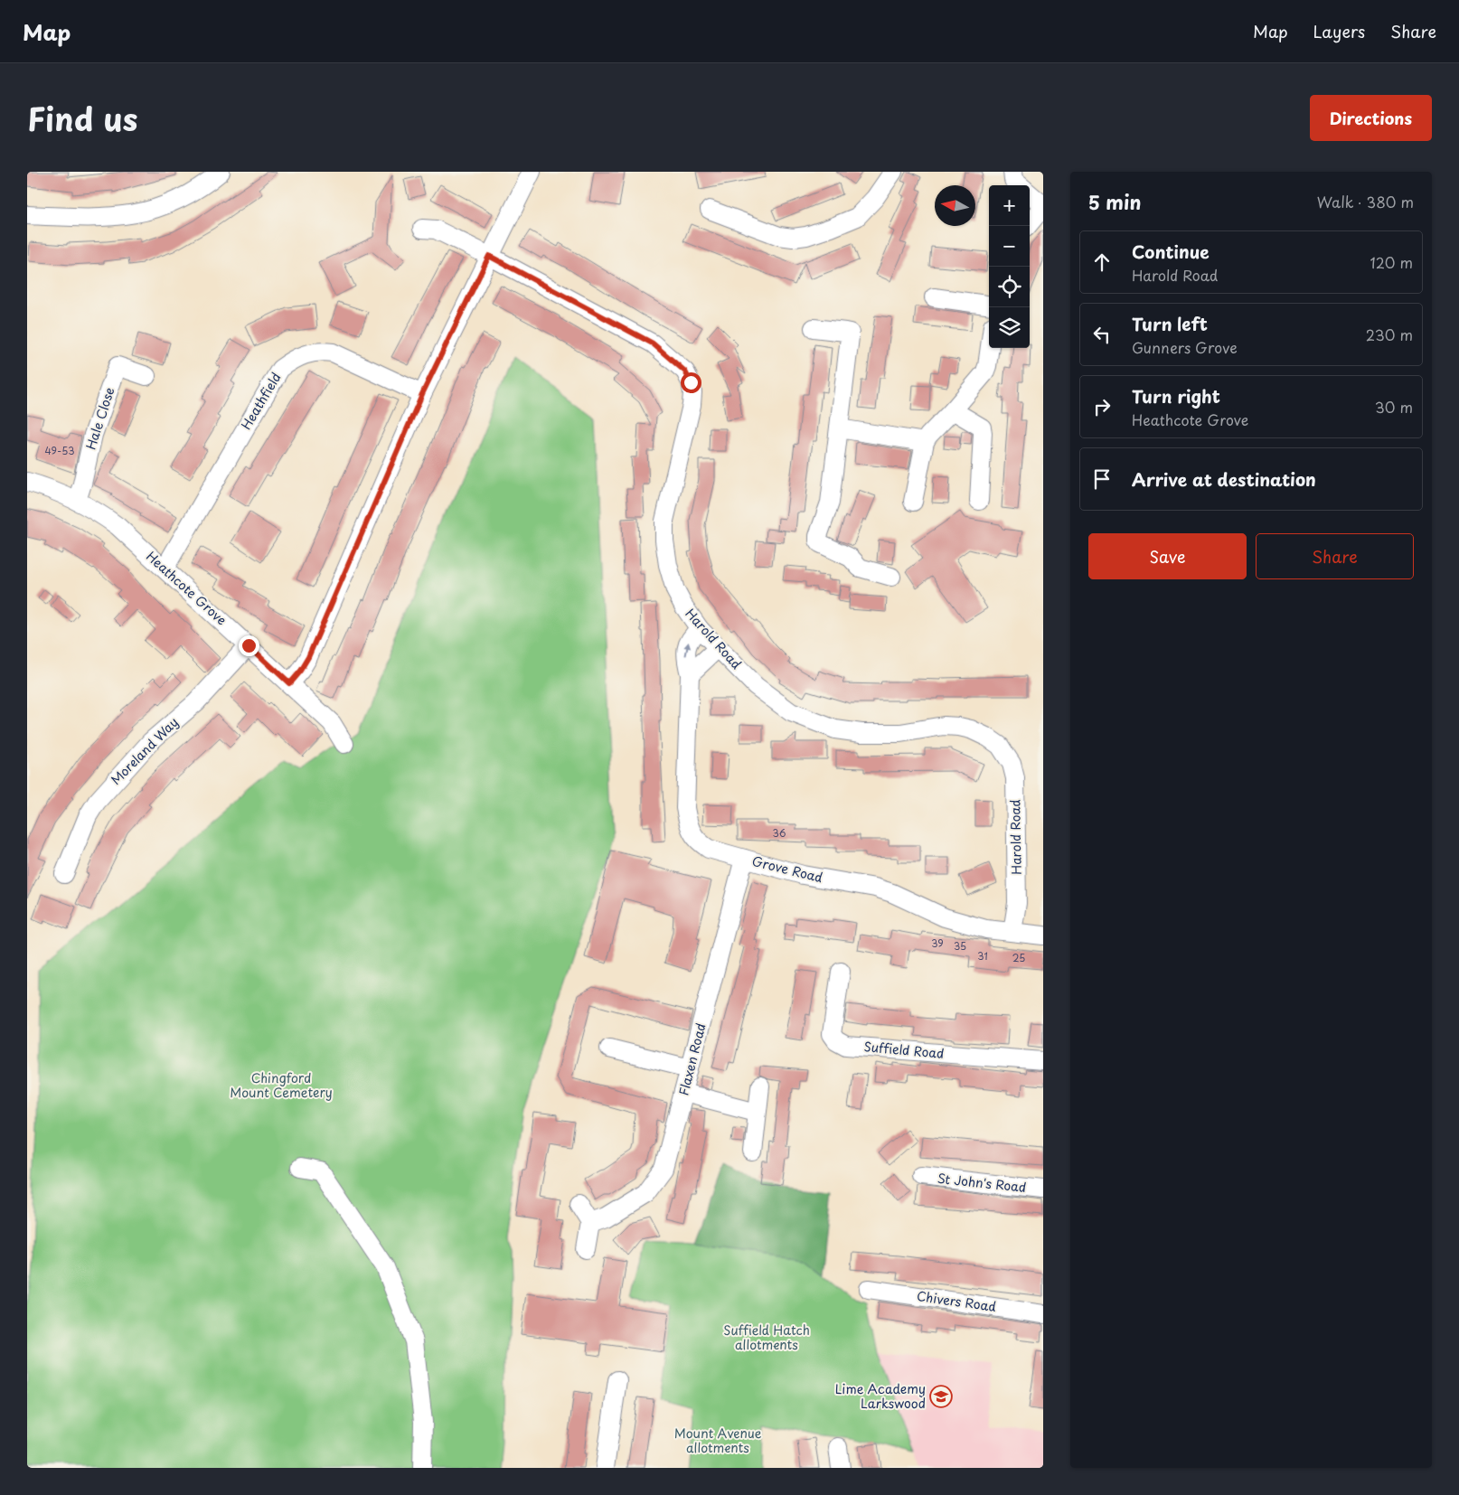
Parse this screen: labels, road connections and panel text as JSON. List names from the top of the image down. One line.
{"streets":{"street":["Heathfield","Hale Close","Heathcote Grove","Harold Road","Moreland Way","Grove Road","Suffield Road","Flaxen Road","St John's Road","Chivers Road"]},"crossings":[["Heathfield","Heathcote Grove"],["Hale Close","Heathcote Grove"],["Heathcote Grove","Moreland Way"],["Harold Road","Grove Road"],["Grove Road","Flaxen Road"]],"parks":["Chingford Mount Cemetery","Suffield Hatch allotments","Mount Avenue allotments"],"places":{"school or university":["Lime Academy Larkswood"]},"house_numbers":["49-53","36","39","35","31","25"],"north":"left","page":{"header":"Map","nav":["Map","Layers","Share"],"title":"Find us","buttons":["Directions",["Save","Share"]],"heading":["5 min","Walk · 380 m"],"map_buttons":["+","−"],"list":[["Continue","Harold Road","120 m"],["Turn left","Gunners Grove","230 m"],["Turn right","Heathcote Grove","30 m"],"Arrive at destination"]}}
